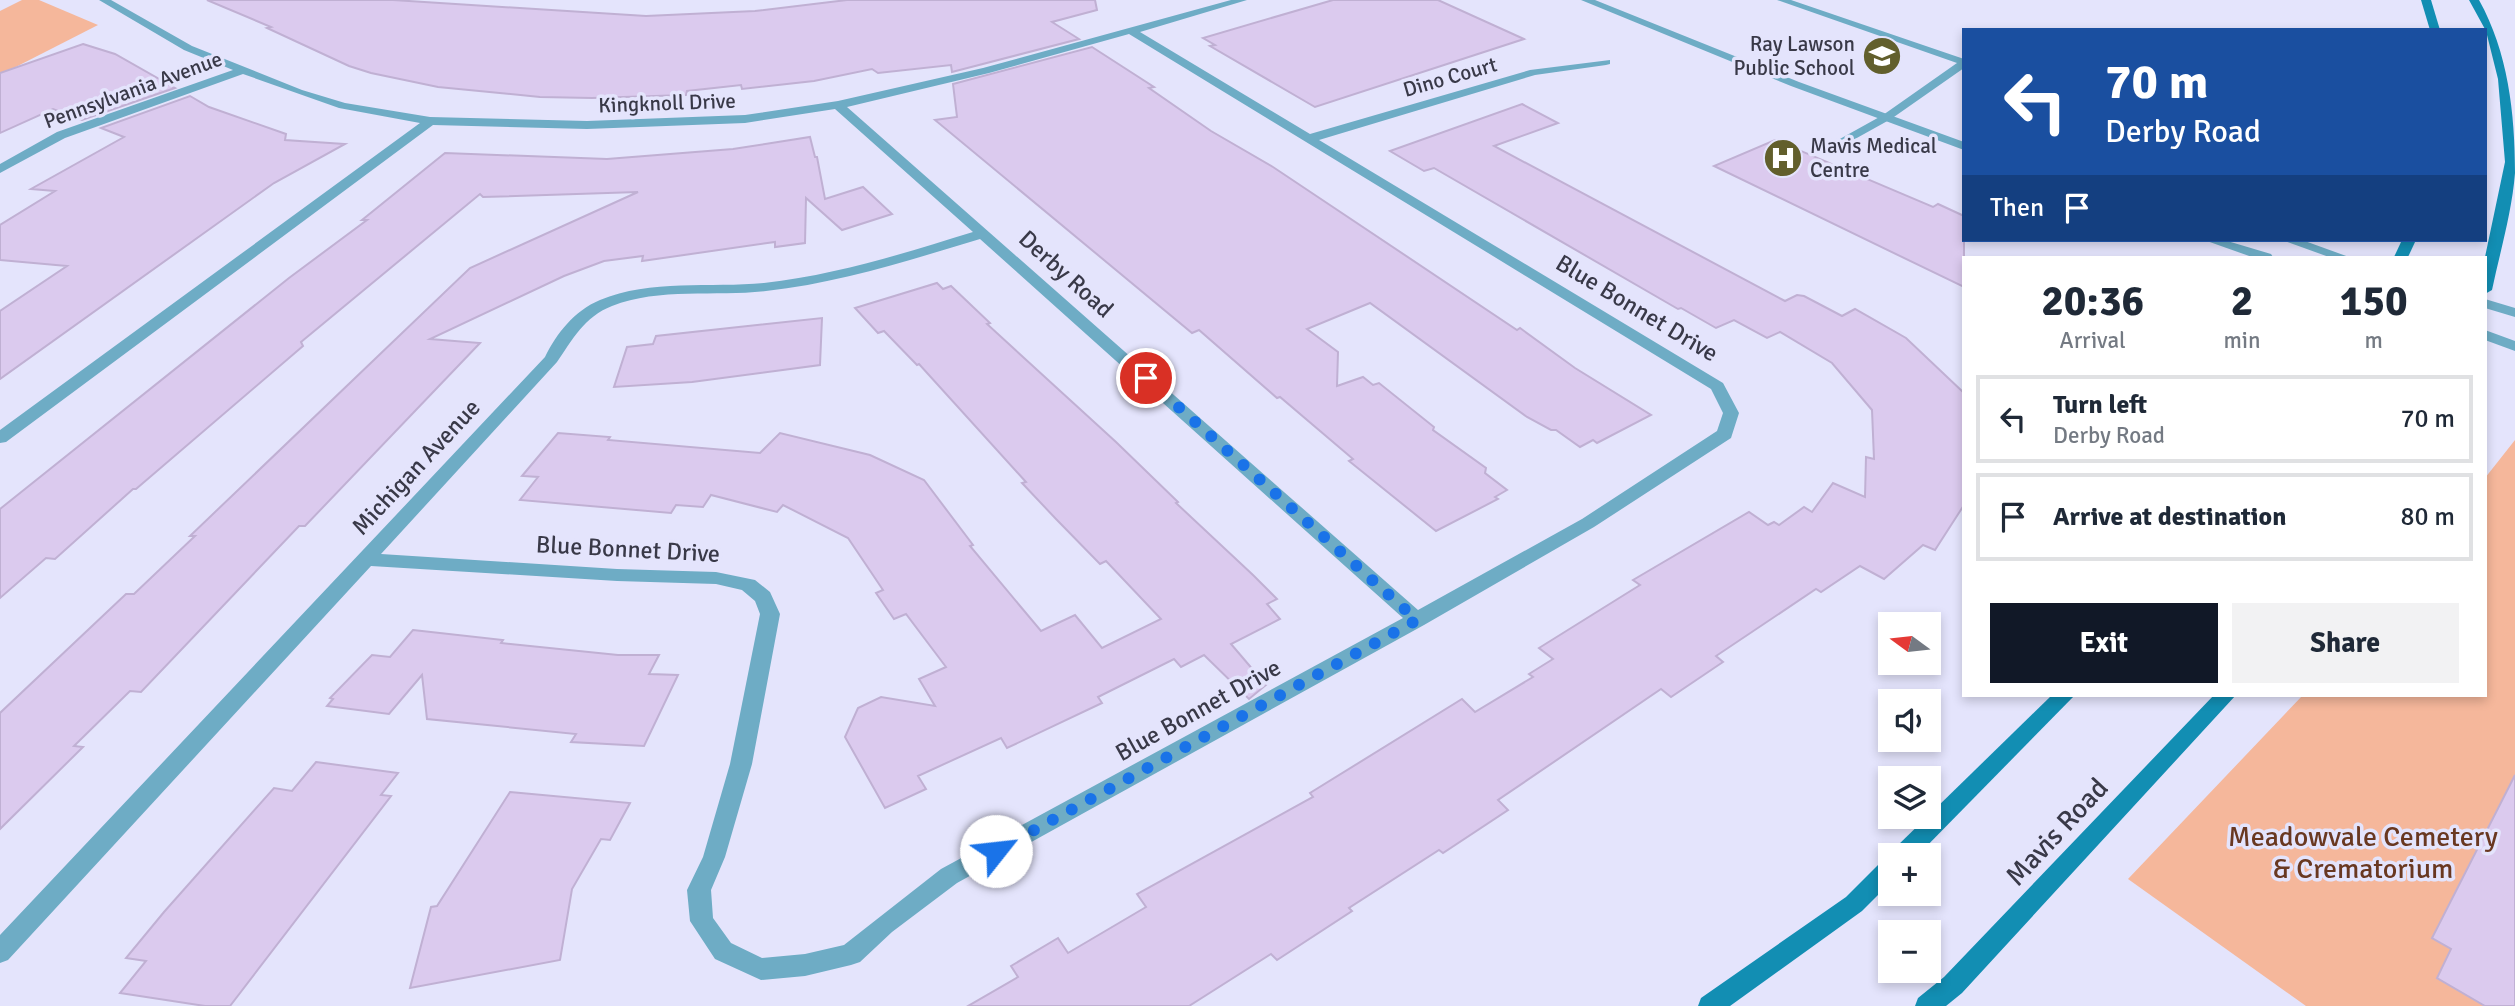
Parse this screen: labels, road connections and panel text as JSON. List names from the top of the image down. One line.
{"streets":{"main road":["Mavis Road"],"street":["Dino Court","Pennsylvania Avenue","Kingknoll Drive","Derby Road","Blue Bonnet Drive","Michigan Avenue"]},"crossings":[["Dino Court","Blue Bonnet Drive"],["Pennsylvania Avenue","Kingknoll Drive"],["Kingknoll Drive","Derby Road"],["Kingknoll Drive","Blue Bonnet Drive"],["Derby Road","Blue Bonnet Drive"],["Derby Road","Michigan Avenue"],["Blue Bonnet Drive","Michigan Avenue"]],"parks":["Meadowvale Cemetery & Crematorium"],"places":{"school or university":["Ray Lawson Public School"],"hospital":["Mavis Medical Centre"]},"north":"left","page":{"turn":["70 m","Derby Road"],"then":"Then","eta":["20:36","Arrival","2","min","150","m"],"list":[{"name":"Turn left","note":"Derby Road","value":"70 m"},{"name":"Arrive at destination","value":"80 m"}],"buttons":["Exit","Share"],"map_buttons":["+","−"]}}
